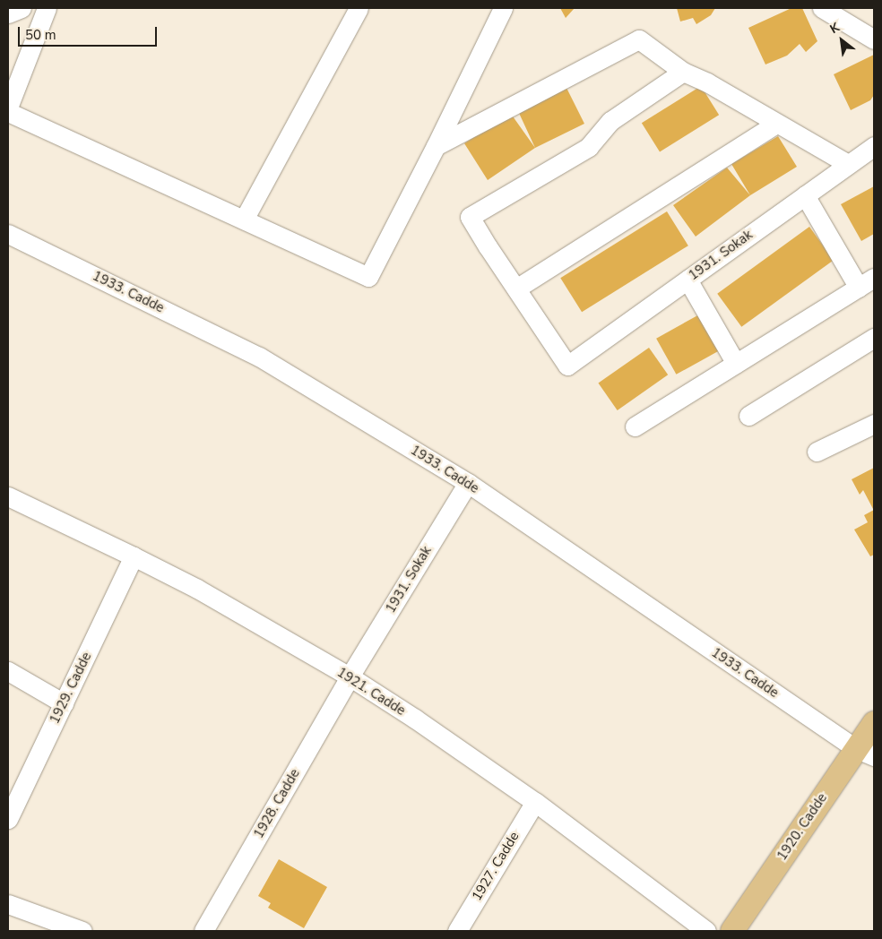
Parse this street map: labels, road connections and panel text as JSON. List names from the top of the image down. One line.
{"streets":{"main road":["1920. Cadde"],"street":["1931. Sokak","1933. Cadde","1929. Cadde","1921. Cadde","1928. Cadde","1927. Cadde"]},"crossings":[["1931. Sokak","1933. Cadde"],["1931. Sokak","1921. Cadde"],["1931. Sokak","1928. Cadde"],["1933. Cadde","1920. Cadde"],["1929. Cadde","1921. Cadde"],["1921. Cadde","1928. Cadde"],["1921. Cadde","1927. Cadde"]],"scale_bar":"50 m","north":"top left"}
